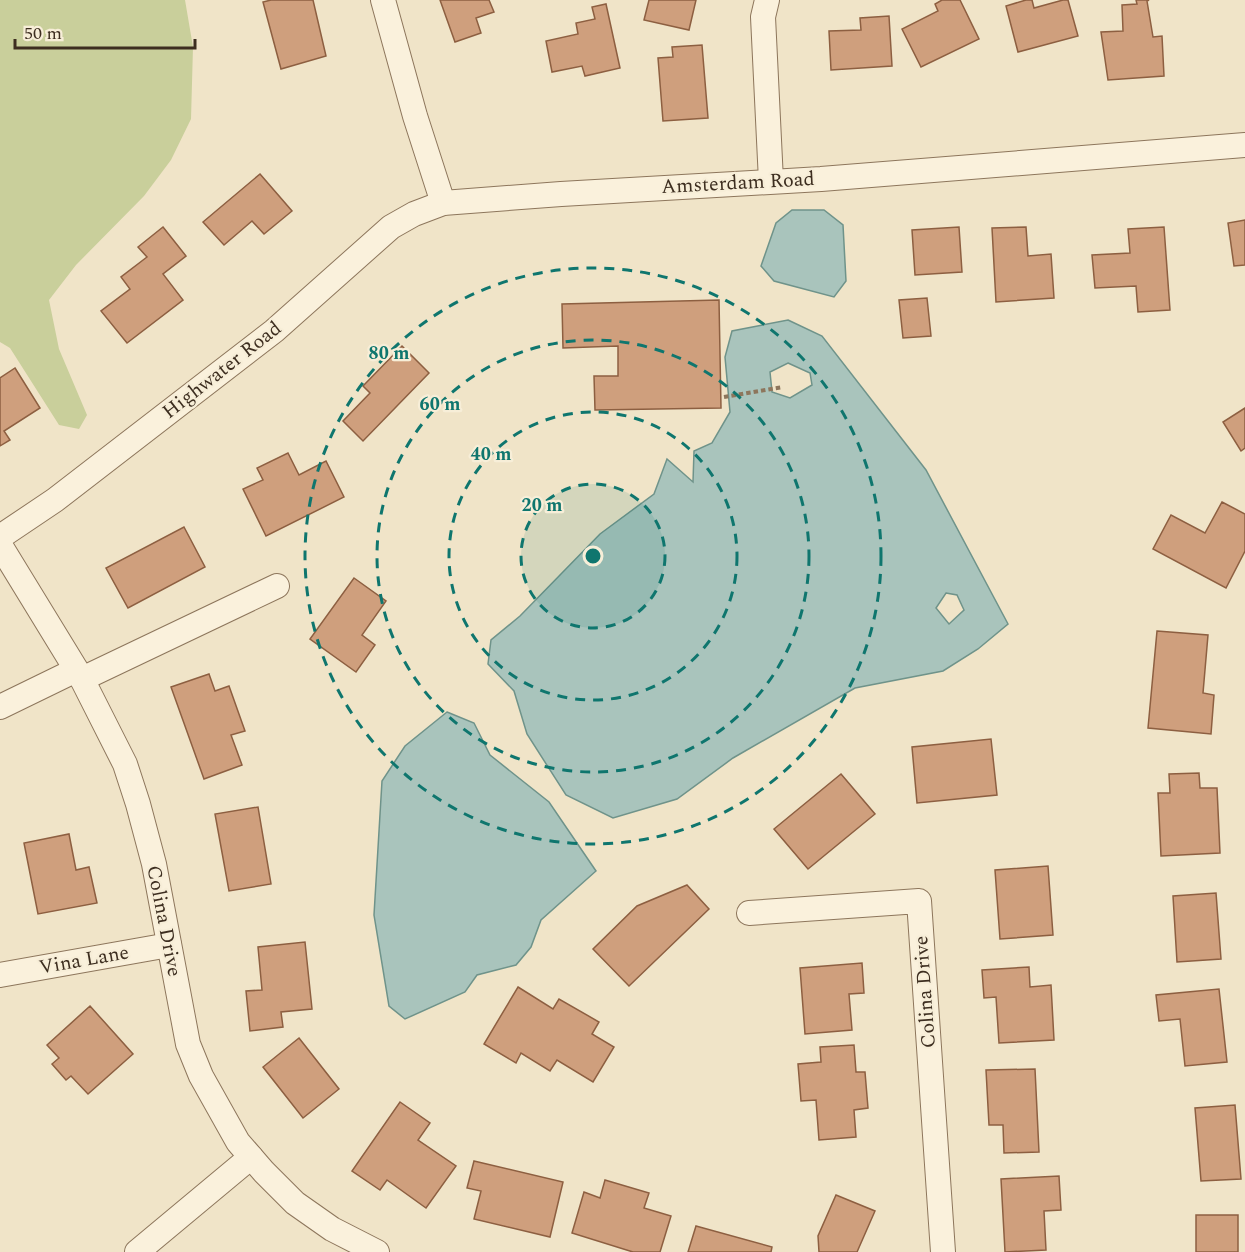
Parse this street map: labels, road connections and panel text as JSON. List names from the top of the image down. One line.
{"streets":{"street":["Amsterdam Road","Highwater Road","Colina Drive","Vina Lane"]},"crossings":[["Amsterdam Road","Highwater Road"],["Colina Drive","Vina Lane"]],"scale_bar":"50 m","rings":["80 m","60 m","40 m","20 m"]}
